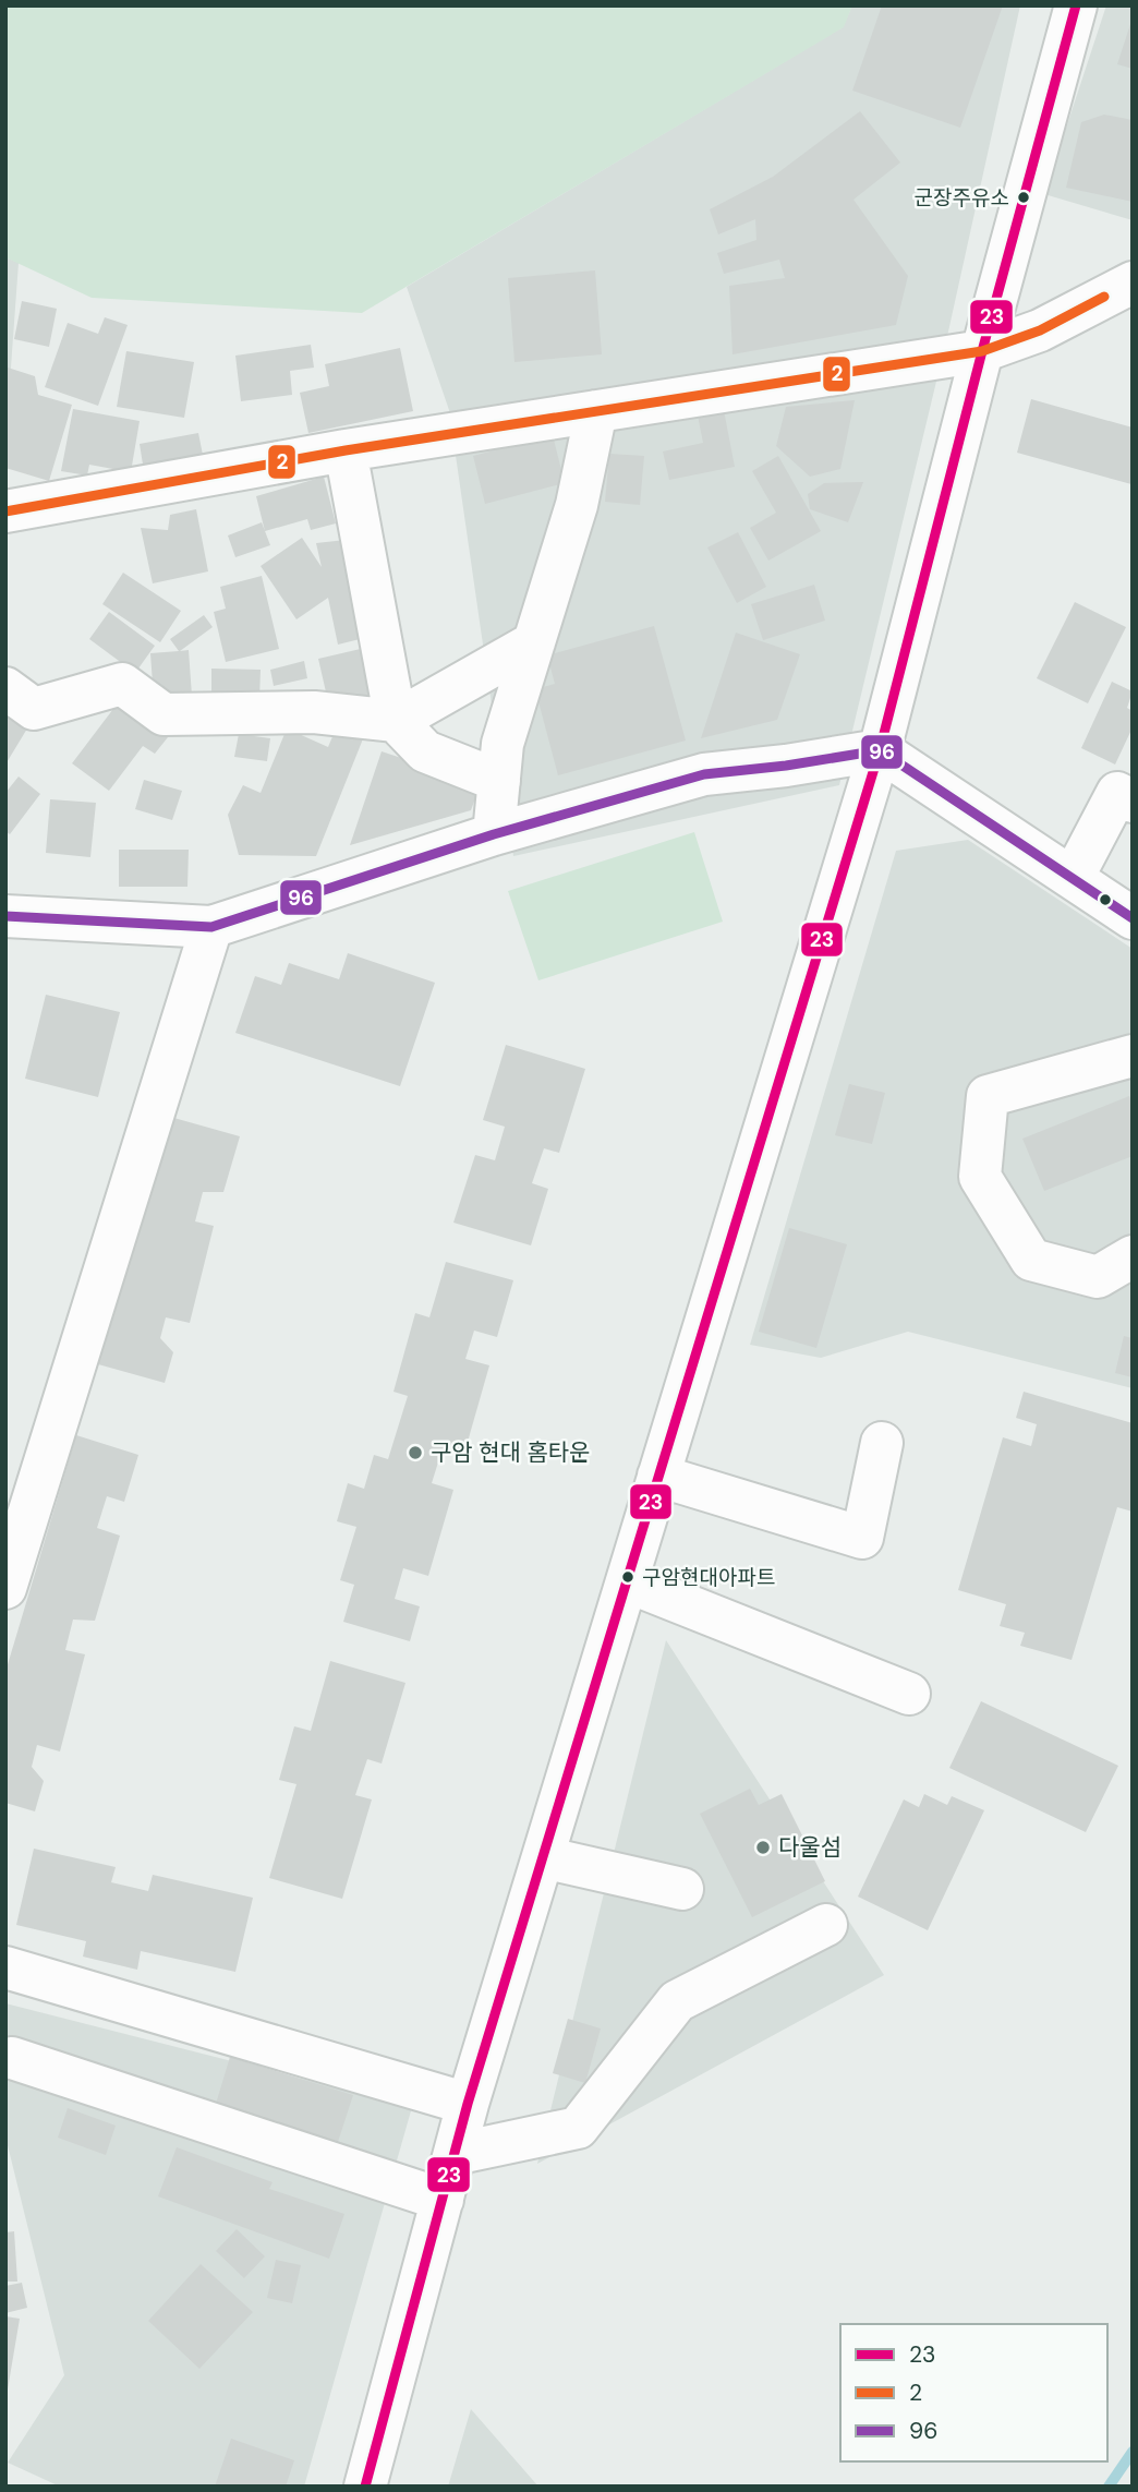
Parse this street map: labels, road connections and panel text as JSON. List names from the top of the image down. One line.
{"places":["군장주유소","구암 현대 홈타운","구암현대아파트","다울섬"],"lines":["transit line 23","transit line 2","transit line 96"],"legend":["23","2","96"]}
